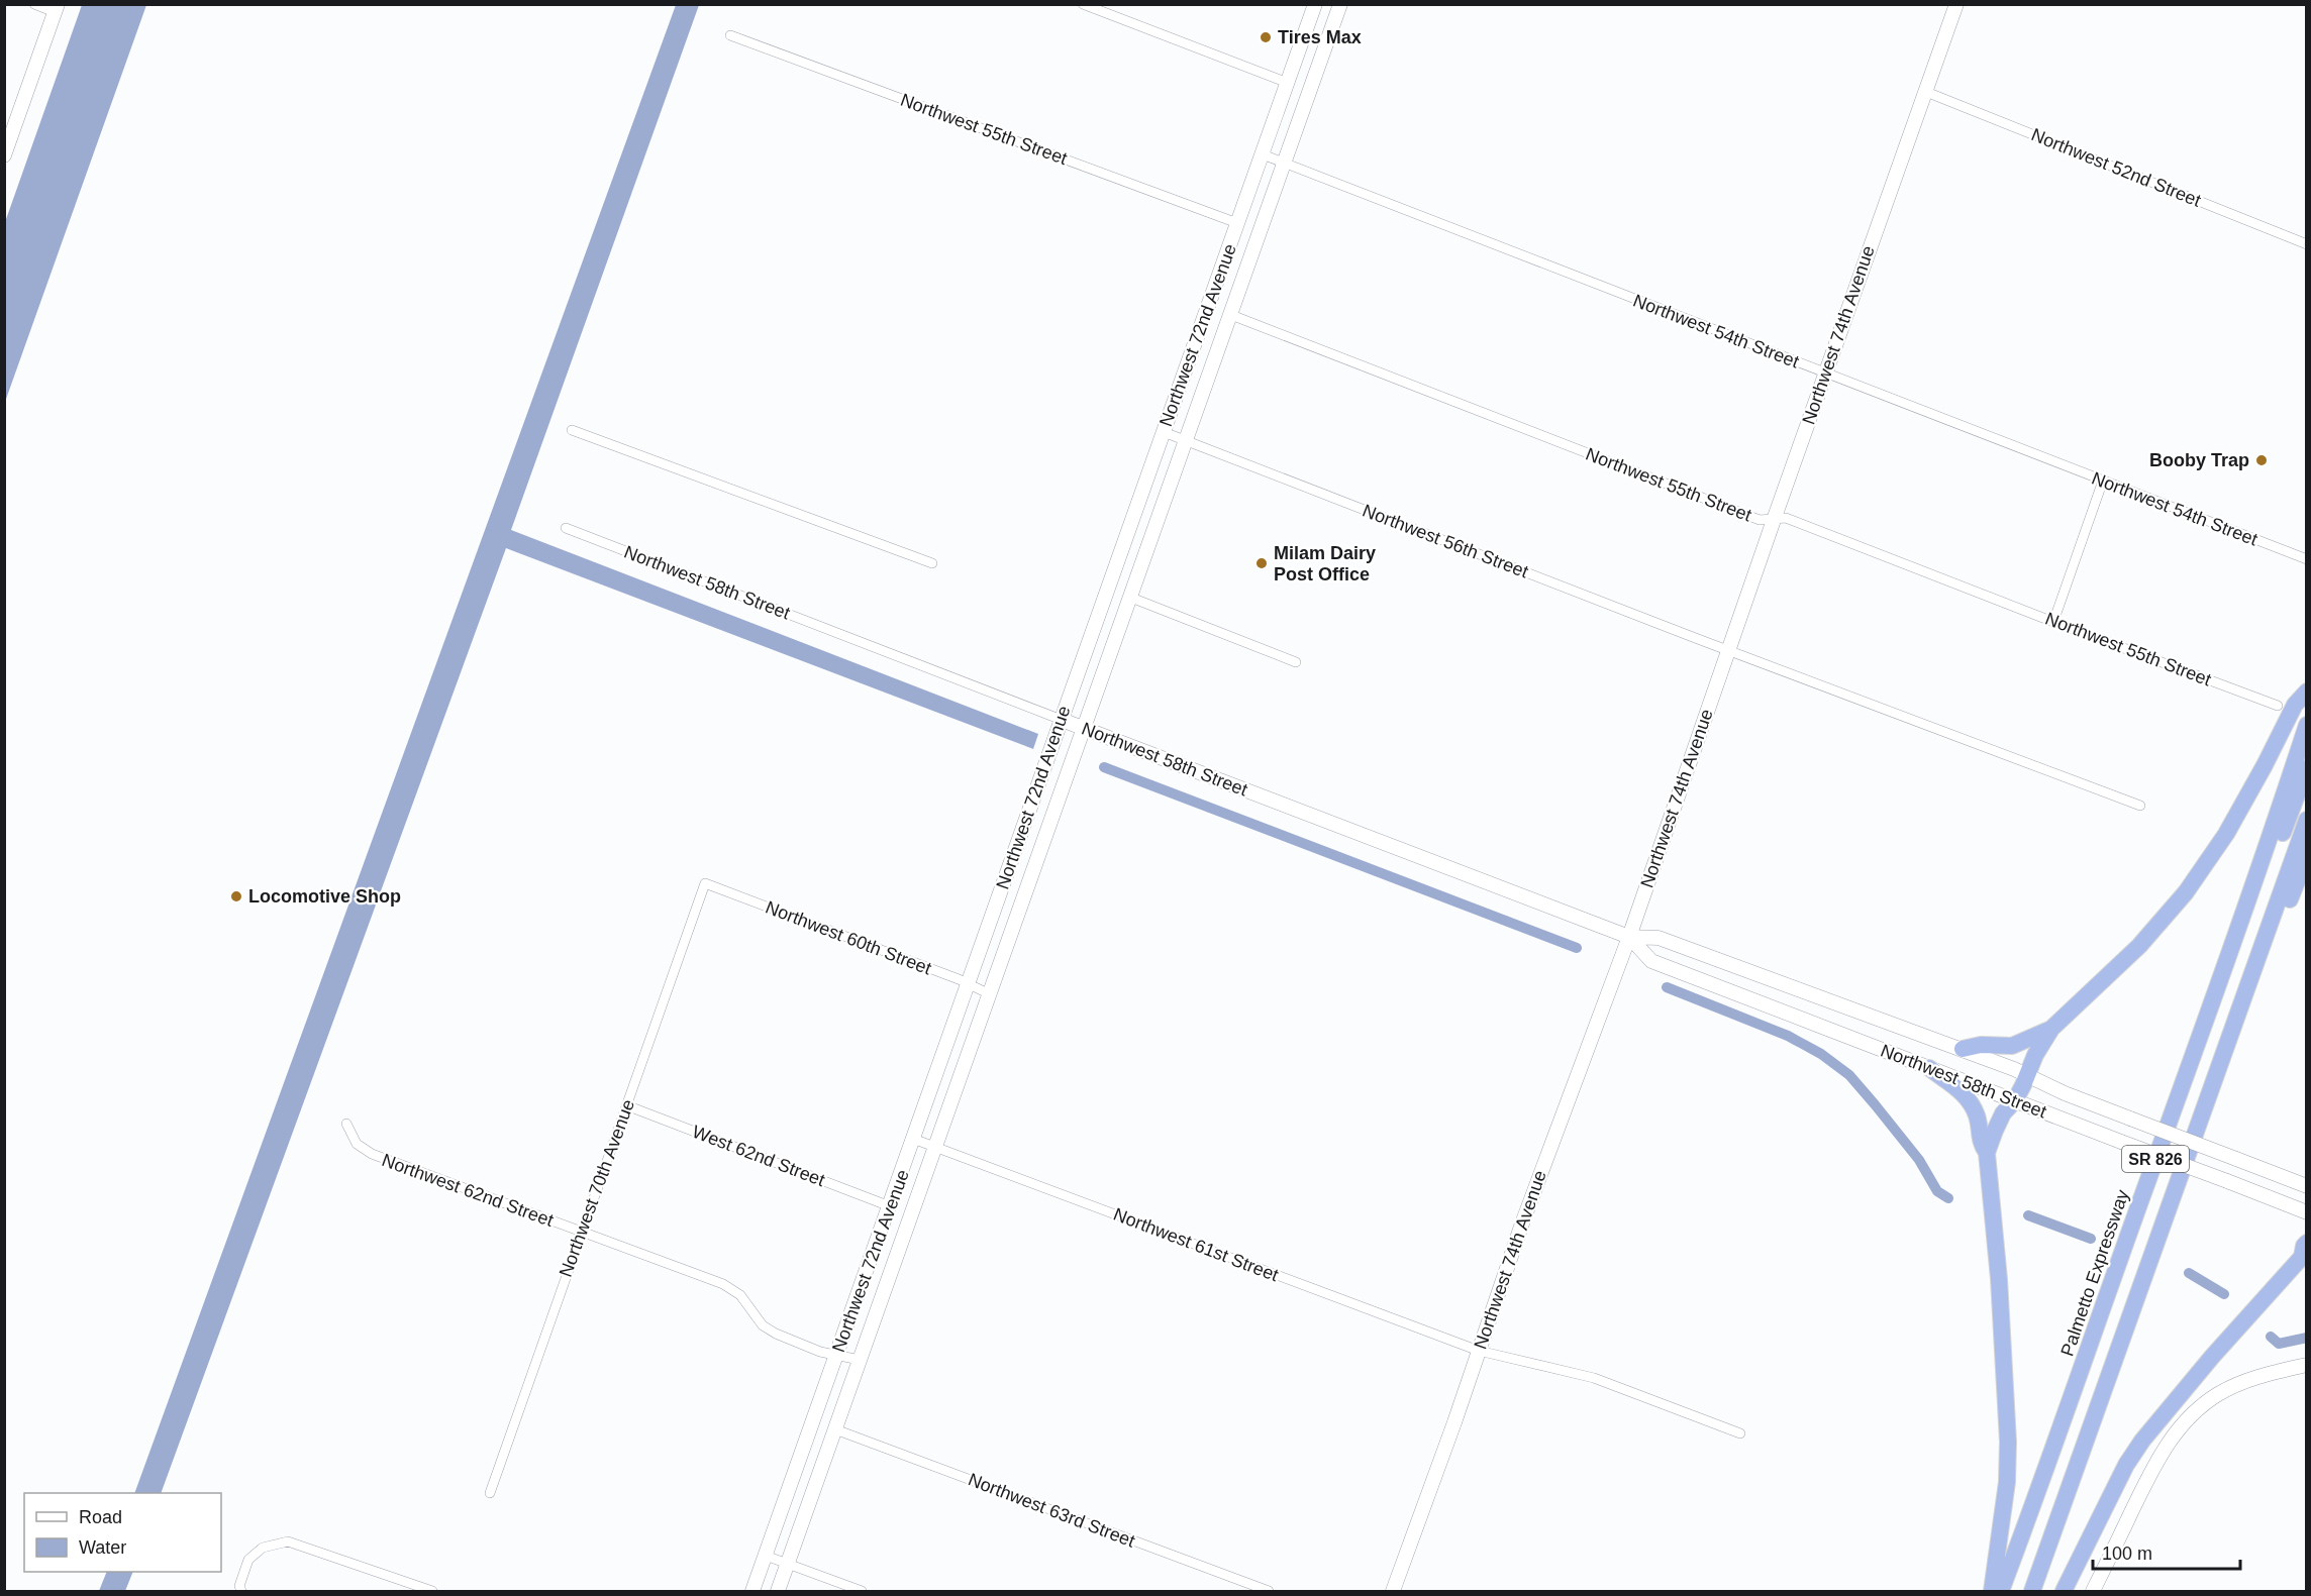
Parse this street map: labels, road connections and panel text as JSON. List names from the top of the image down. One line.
{"streets":{"highway":["SR 826","Palmetto Expressway"],"main road":["Northwest 72nd Avenue","Northwest 74th Avenue","Northwest 58th Street"],"street":["Northwest 55th Street","Northwest 52nd Street","Northwest 54th Street","Northwest 56th Street","Northwest 60th Street","West 62nd Street","Northwest 70th Avenue","Northwest 62nd Street","Northwest 61st Street","Northwest 63rd Street"]},"crossings":[["Northwest 55th Street","Northwest 72nd Avenue"],["Northwest 55th Street","Northwest 74th Avenue"],["Northwest 52nd Street","Northwest 74th Avenue"],["Northwest 54th Street","Northwest 72nd Avenue"],["Northwest 54th Street","Northwest 74th Avenue"],["Northwest 72nd Avenue","Northwest 56th Street"],["Northwest 72nd Avenue","Northwest 58th Street"],["Northwest 72nd Avenue","Northwest 60th Street"],["Northwest 72nd Avenue","West 62nd Street"],["Northwest 72nd Avenue","Northwest 62nd Street"],["Northwest 72nd Avenue","Northwest 61st Street"],["Northwest 72nd Avenue","Northwest 63rd Street"],["Northwest 74th Avenue","Northwest 56th Street"],["Northwest 74th Avenue","Northwest 58th Street"],["Northwest 74th Avenue","Northwest 61st Street"],["Northwest 60th Street","Northwest 70th Avenue"],["West 62nd Street","Northwest 70th Avenue"],["Northwest 70th Avenue","Northwest 62nd Street"]],"places":["Tires Max","Booby Trap","Milam Dairy Post Office","Locomotive Shop"],"legend":["Road","Water"],"scale_bar":"100 m"}
